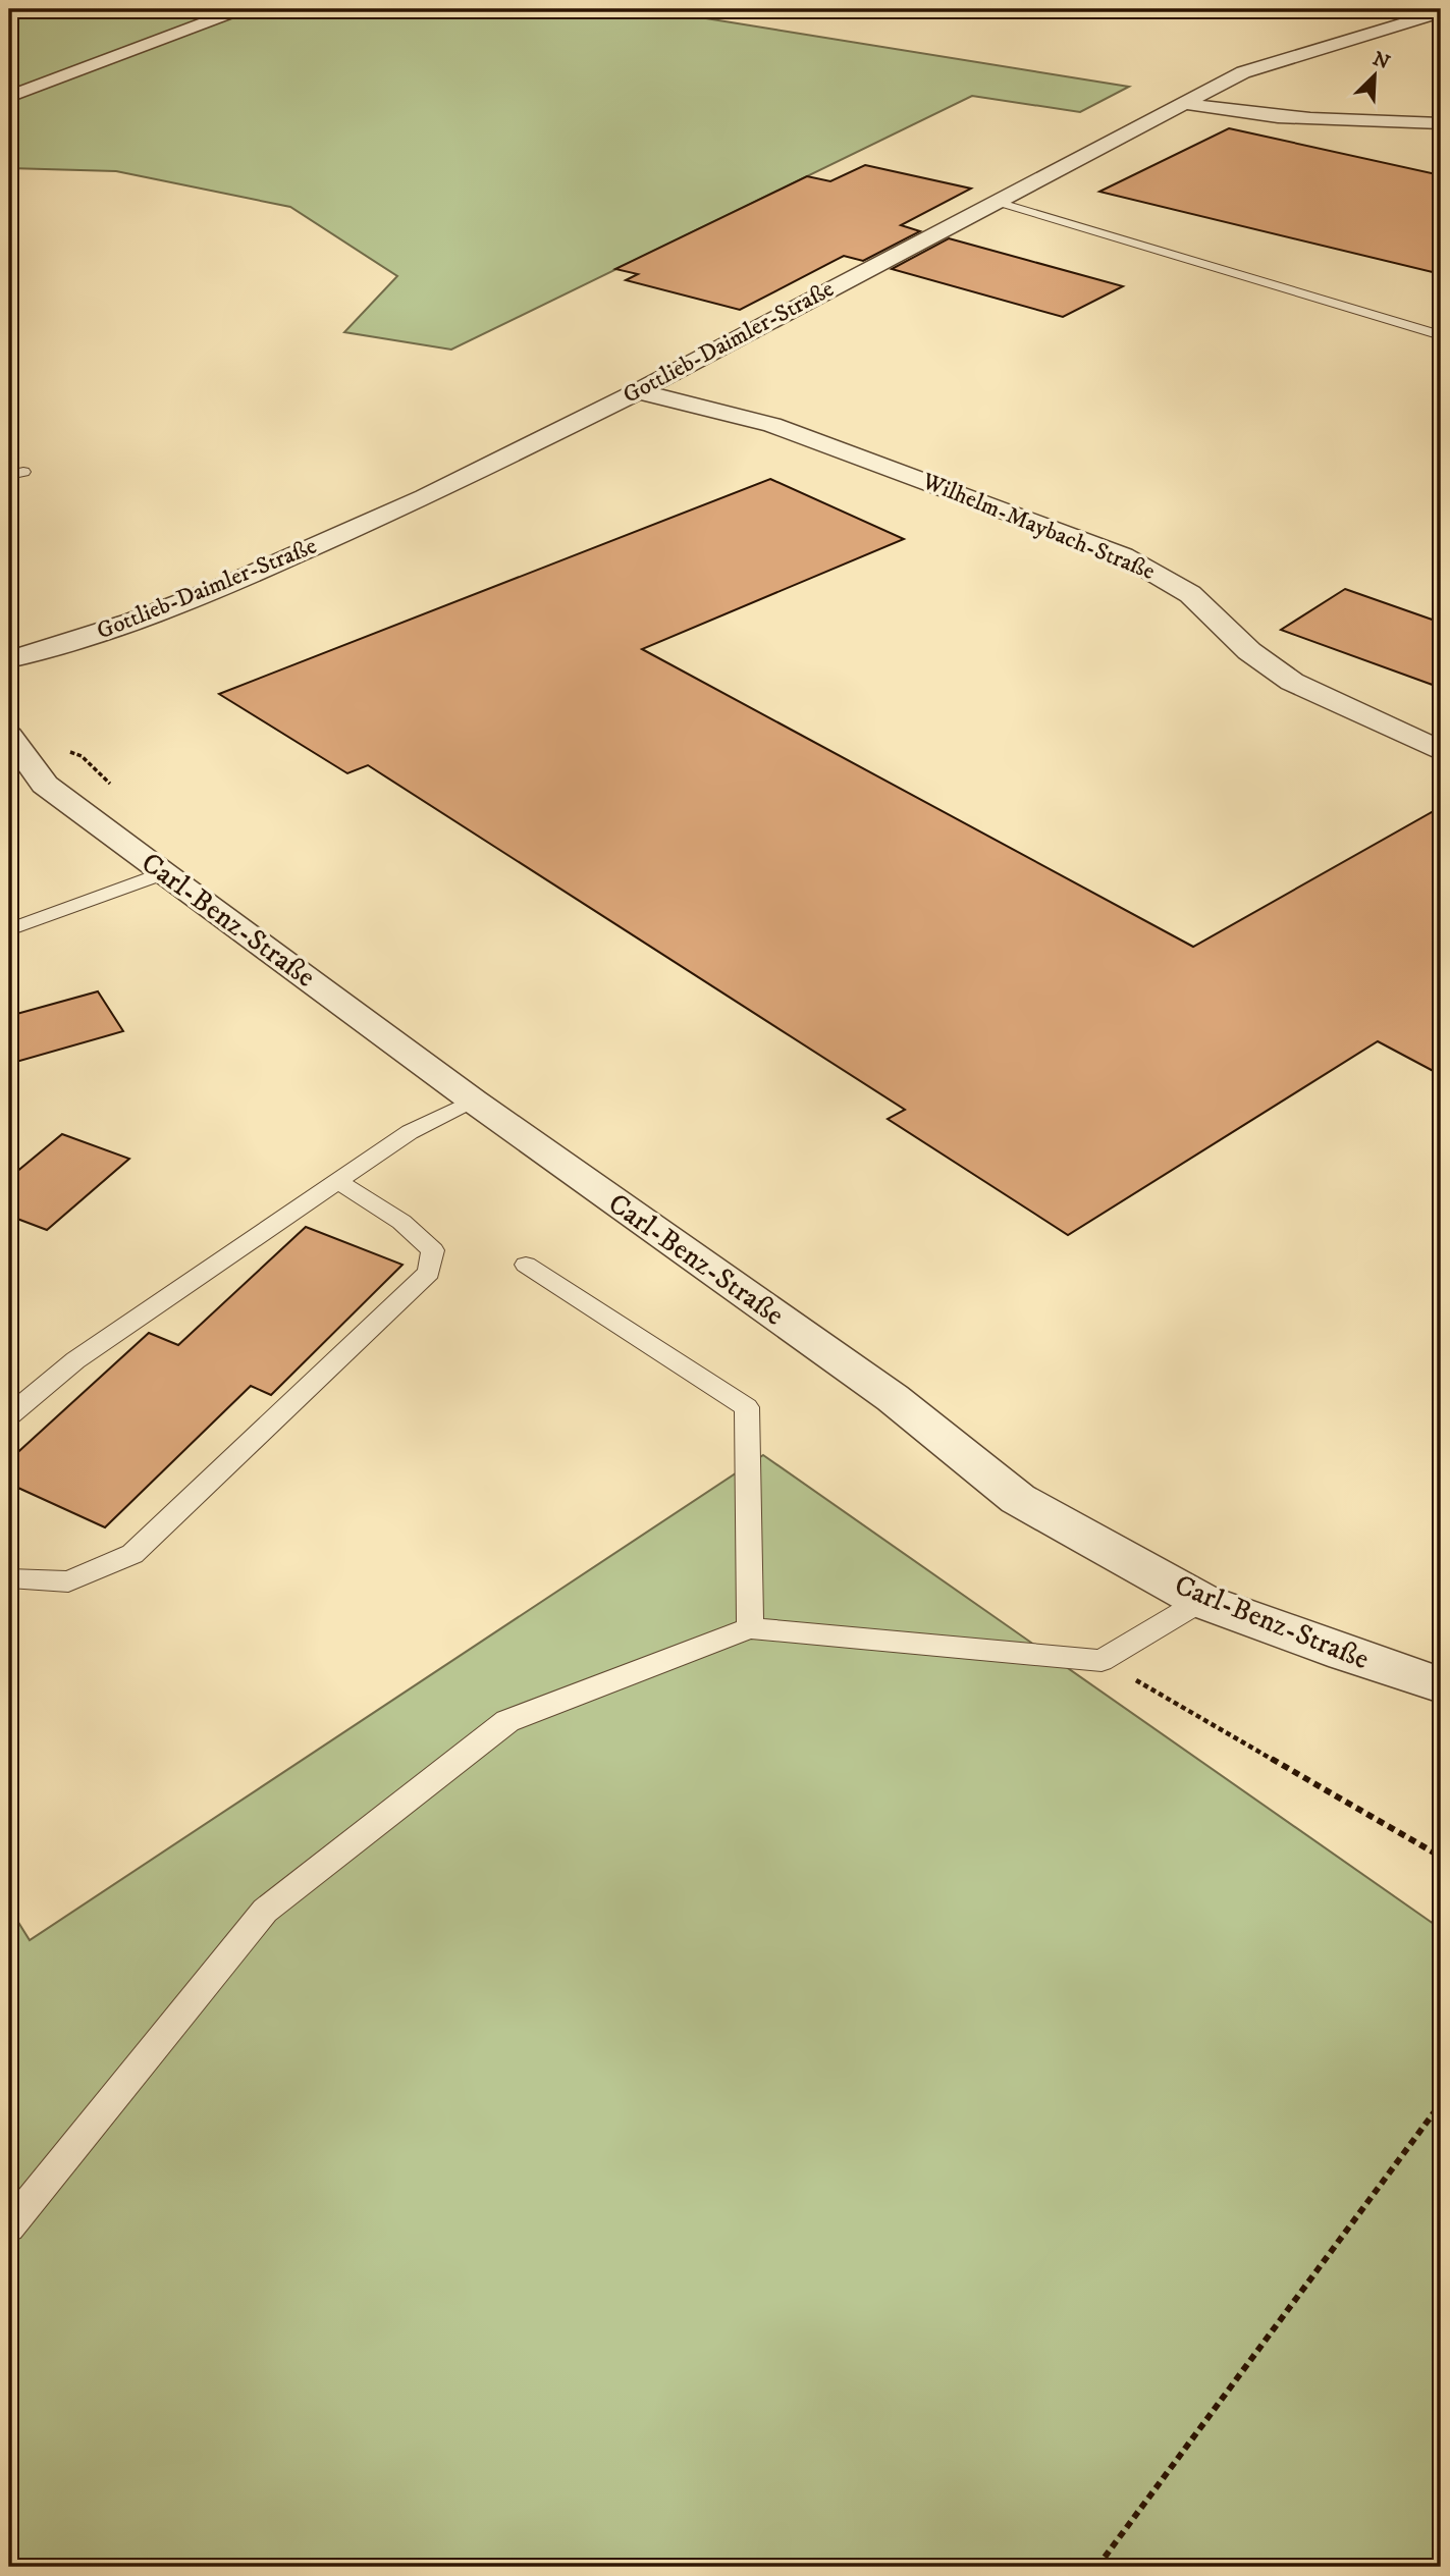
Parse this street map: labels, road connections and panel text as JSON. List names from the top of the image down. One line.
{"streets":{"street":["Gottlieb-Daimler-Straße","Wilhelm-Maybach-Straße","Carl-Benz-Straße"]},"crossings":[["Gottlieb-Daimler-Straße","Wilhelm-Maybach-Straße"]],"north":"top right"}
